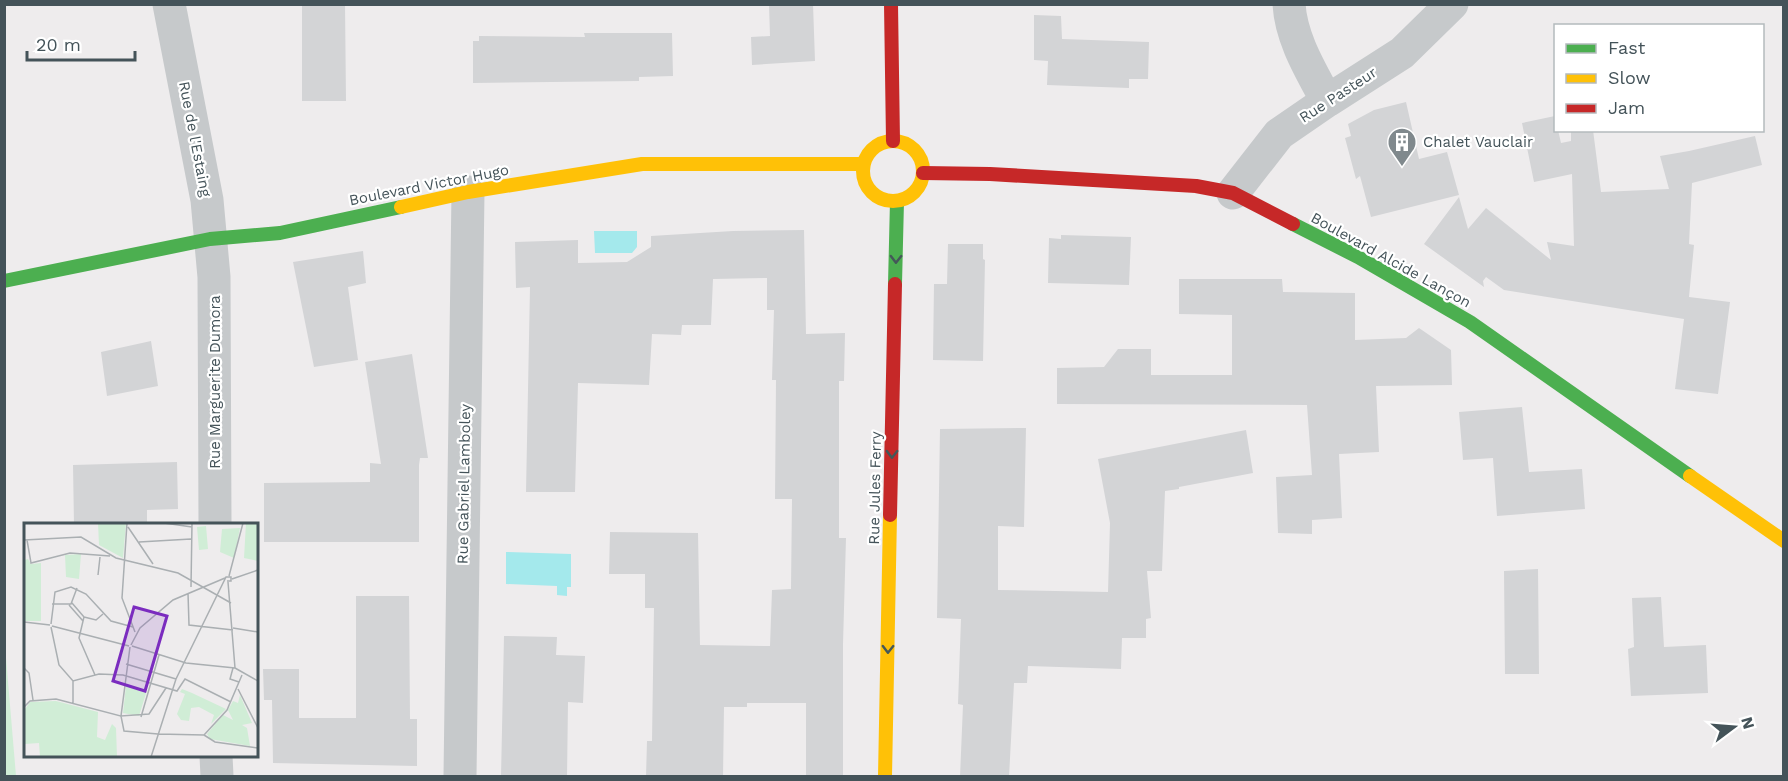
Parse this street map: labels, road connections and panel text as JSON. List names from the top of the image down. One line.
{"streets":{"street":["Rue Pasteur","Rue de l'Estaing","Boulevard Victor Hugo","Boulevard Alcide Lançon","Rue Marguerite Dumora","Rue Gabriel Lamboley","Rue Jules Ferry"]},"crossings":[["Rue Pasteur","Boulevard Alcide Lançon"],["Rue de l'Estaing","Boulevard Victor Hugo"],["Rue de l'Estaing","Rue Marguerite Dumora"],["Boulevard Victor Hugo","Boulevard Alcide Lançon"],["Boulevard Victor Hugo","Rue Marguerite Dumora"],["Boulevard Victor Hugo","Rue Gabriel Lamboley"],["Boulevard Victor Hugo","Rue Jules Ferry"],["Boulevard Alcide Lançon","Rue Jules Ferry"]],"one_way":["Rue Jules Ferry"],"places":{"building":["Chalet Vauclair"]},"legend":["Fast","Slow","Jam"],"scale_bar":"20 m","north":"right"}
